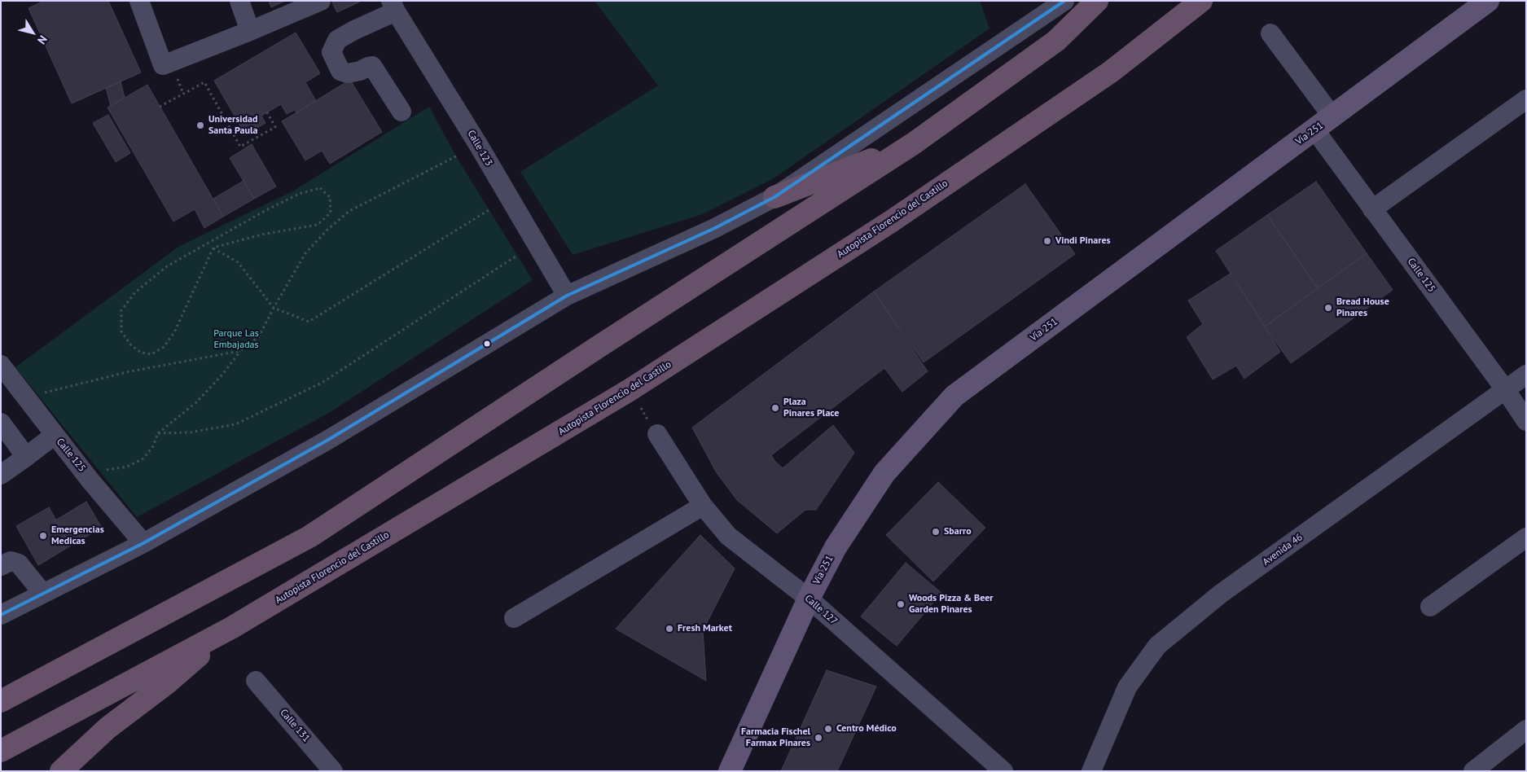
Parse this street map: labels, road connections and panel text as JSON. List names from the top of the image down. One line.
{"streets":{"highway":["Autopista Florencio del Castillo"],"main road":["Vía 251"],"street":["Calle 123","Calle 125","Avenida 46","Calle 127","Calle 131"]},"crossings":[["Vía 251","Calle 125"],["Vía 251","Calle 127"],["Calle 125","Avenida 46"]],"parks":["Parque Las Embajadas"],"places":["Universidad Santa Paula","Vindi Pinares","Bread House Pinares","Plaza Pinares Place","Sbarro","Emergencias Medicas","Woods Pizza & Beer Garden Pinares","Fresh Market","Centro Médico","Farmacia Fischel Farmax Pinares"],"north":"bottom right"}
